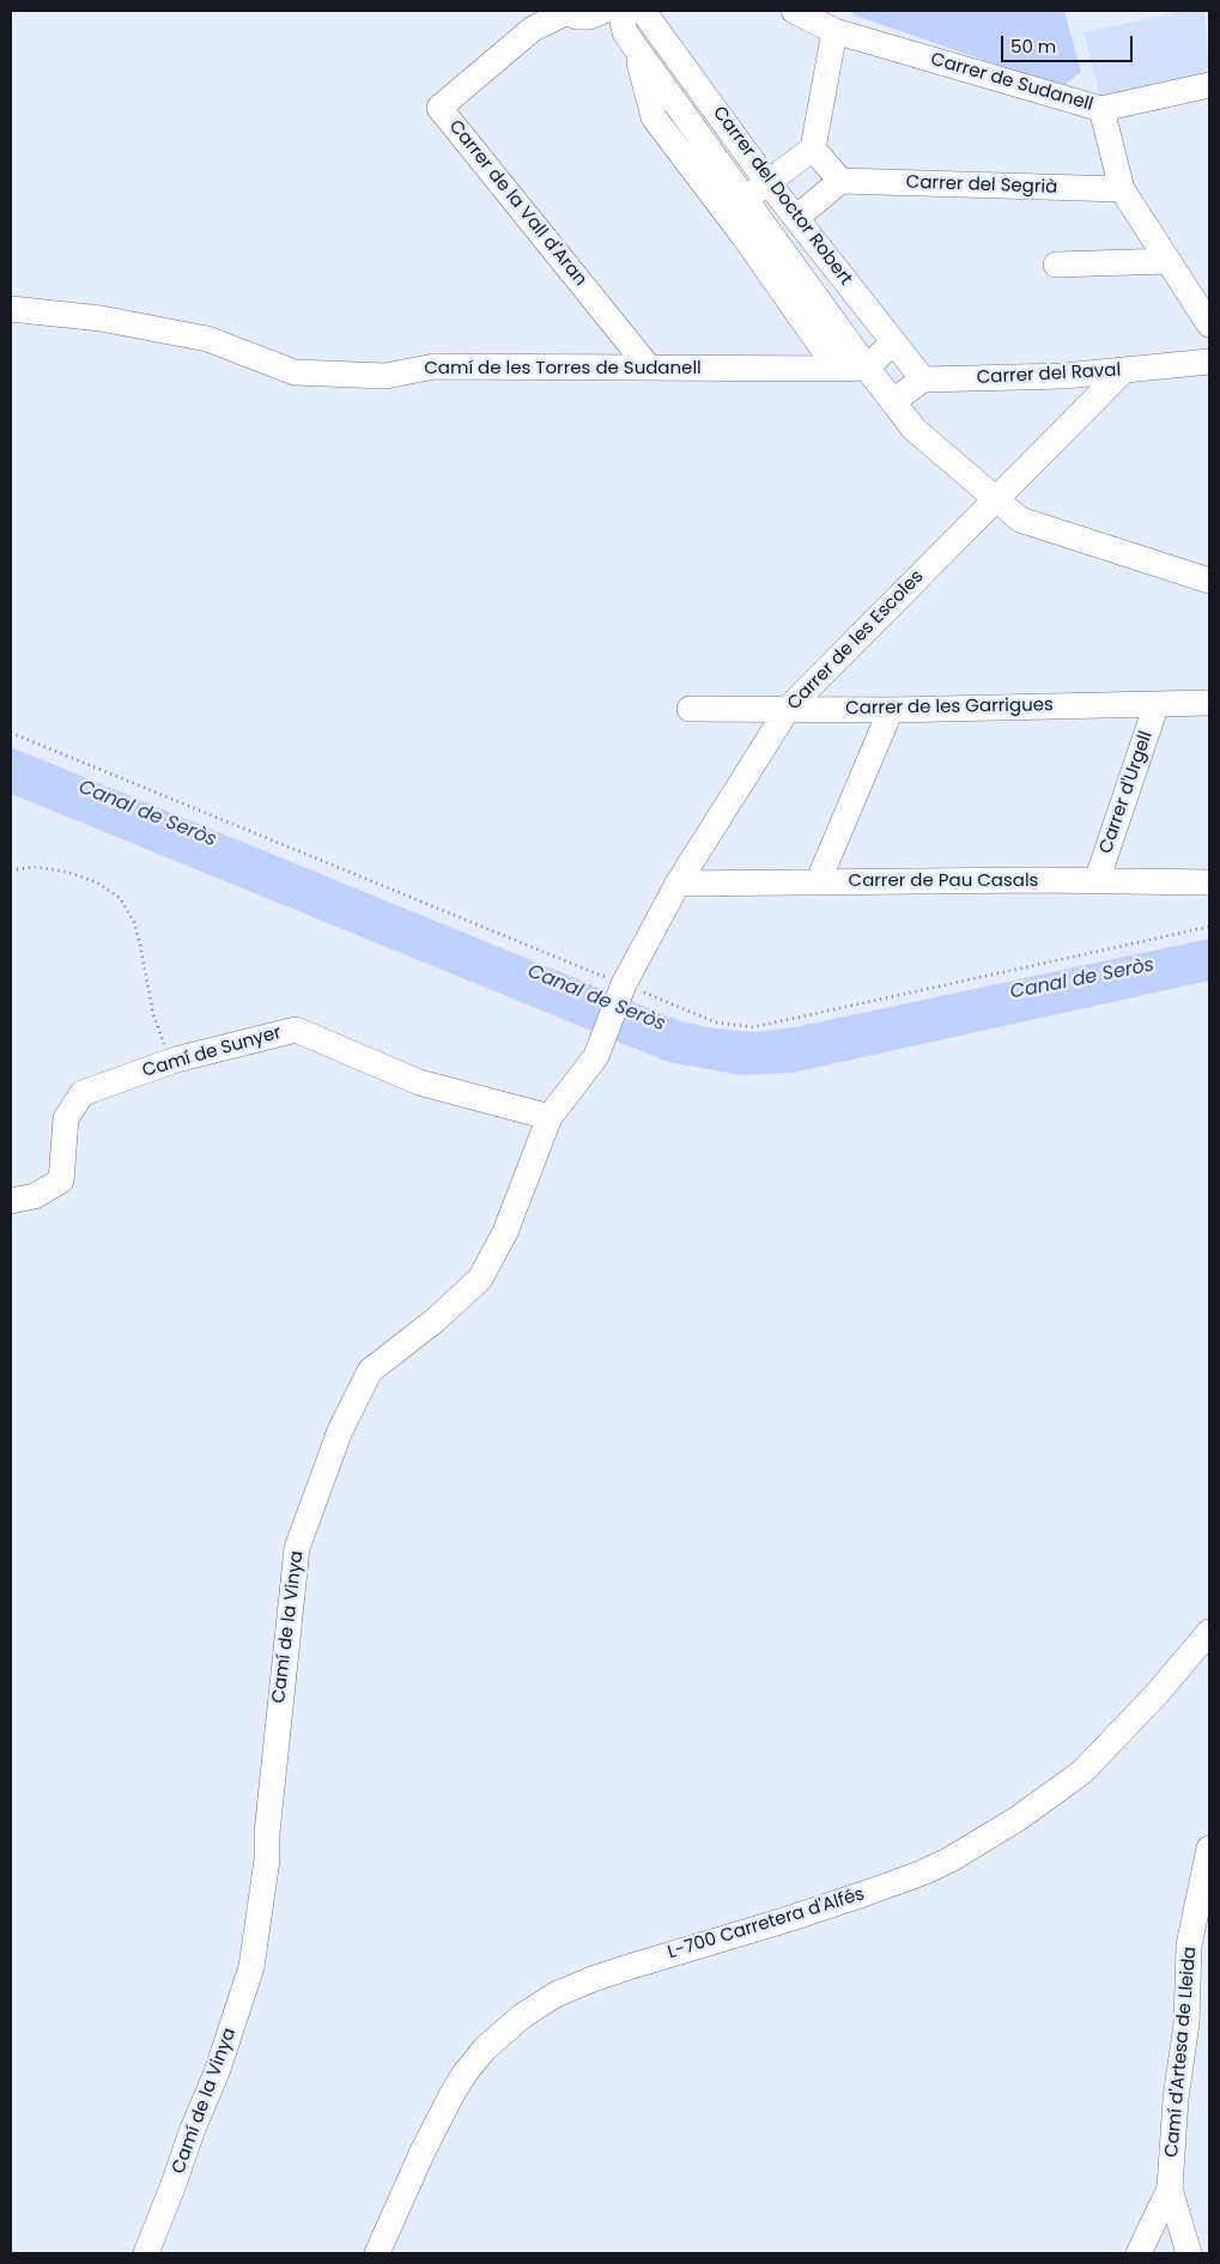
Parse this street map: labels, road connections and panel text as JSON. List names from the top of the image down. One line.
{"streets":{"street":["Carrer de Sudanell","Carrer del Segrià","Carrer del Doctor Robert","Carrer de la Vall d'Aran","Camí de les Torres de Sudanell","Carrer del Raval","Carrer de les Escoles","Carrer de les Garrigues","Carrer d'Urgell","Carrer de Pau Casals","Camí de Sunyer","Camí de la Vinya","L-700 Carretera d'Alfés","Camí d'Artesa de Lleida"]},"crossings":[["Carrer de Sudanell","Carrer del Segrià"],["Carrer del Doctor Robert","Camí de les Torres de Sudanell"],["Carrer del Doctor Robert","Carrer del Raval"],["Carrer del Doctor Robert","Carrer de les Escoles"],["Carrer de la Vall d'Aran","Camí de les Torres de Sudanell"],["Carrer del Raval","Carrer de les Escoles"],["Carrer de les Escoles","Carrer de les Garrigues"],["Carrer de les Escoles","Carrer de Pau Casals"],["Carrer de les Escoles","Camí de la Vinya"],["Carrer de les Garrigues","Carrer d'Urgell"],["Carrer d'Urgell","Carrer de Pau Casals"],["Camí de Sunyer","Camí de la Vinya"]],"water":["Canal de Seròs"],"scale_bar":"50 m"}
